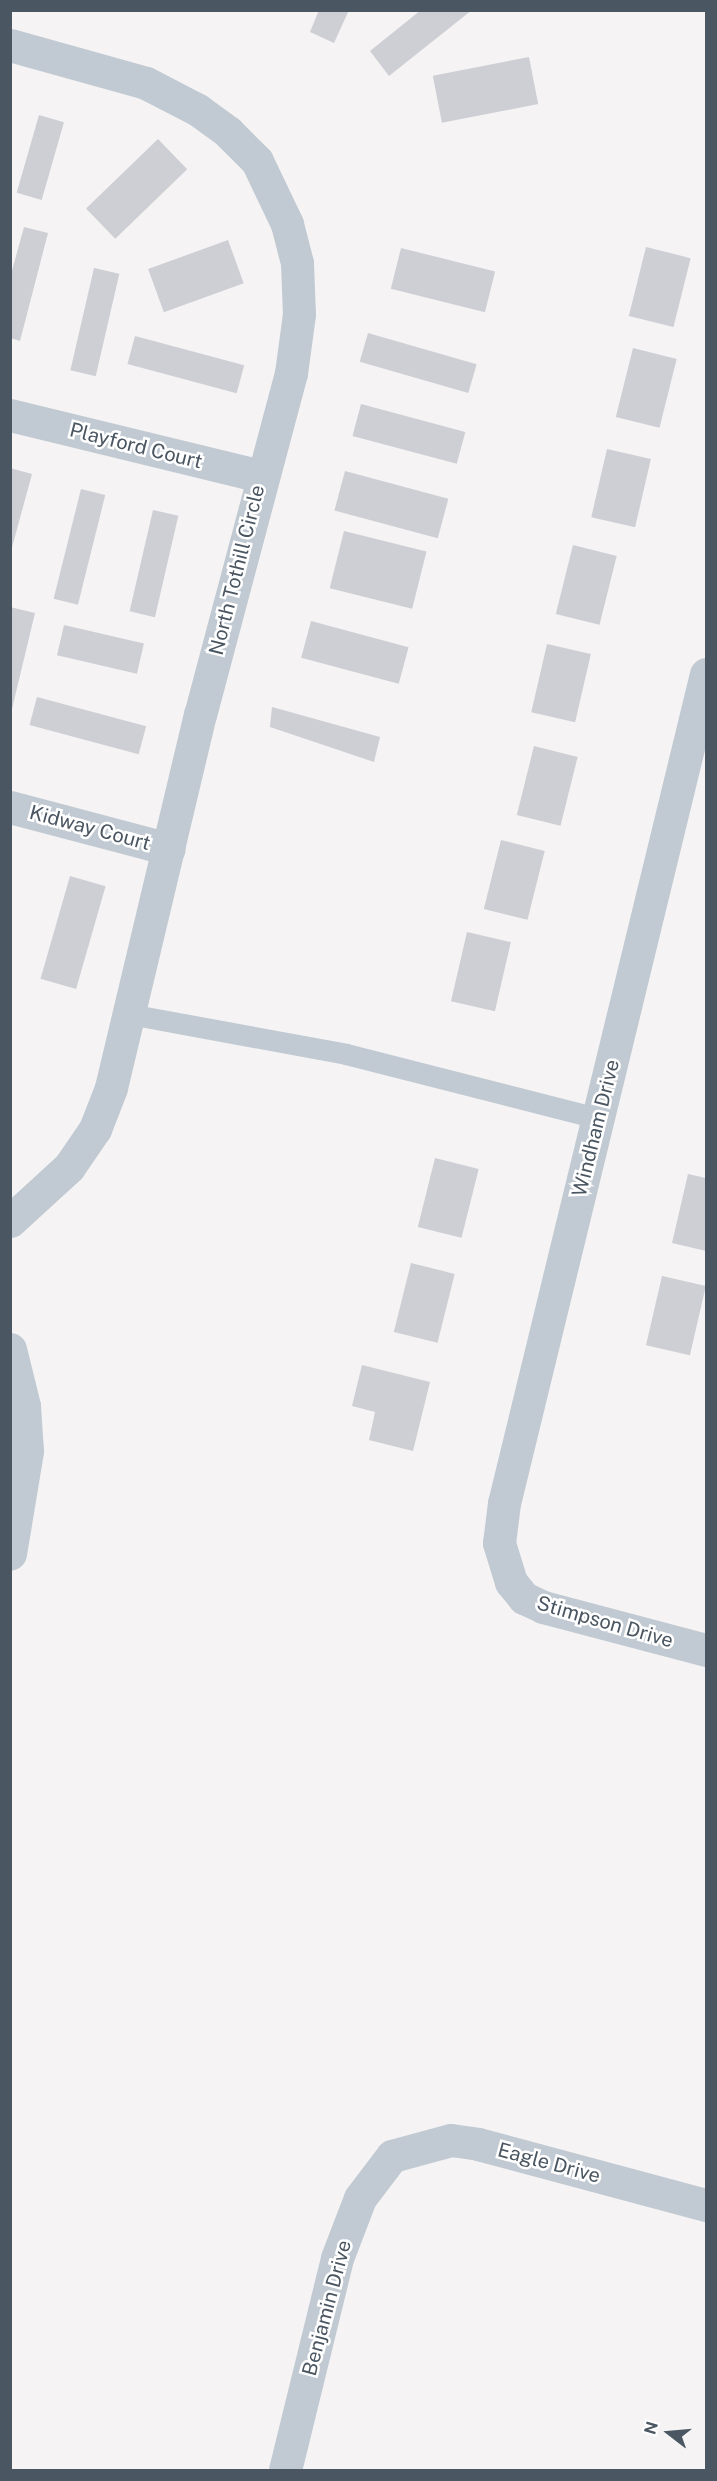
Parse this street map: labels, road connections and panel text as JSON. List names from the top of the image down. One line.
{"streets":{"street":["Playford Court","North Tothill Circle","Kidway Court","Windham Drive","Stimpson Drive","Eagle Drive","Benjamin Drive"]},"crossings":[["Playford Court","North Tothill Circle"],["North Tothill Circle","Kidway Court"],["Windham Drive","Stimpson Drive"],["Eagle Drive","Benjamin Drive"]],"north":"left"}
